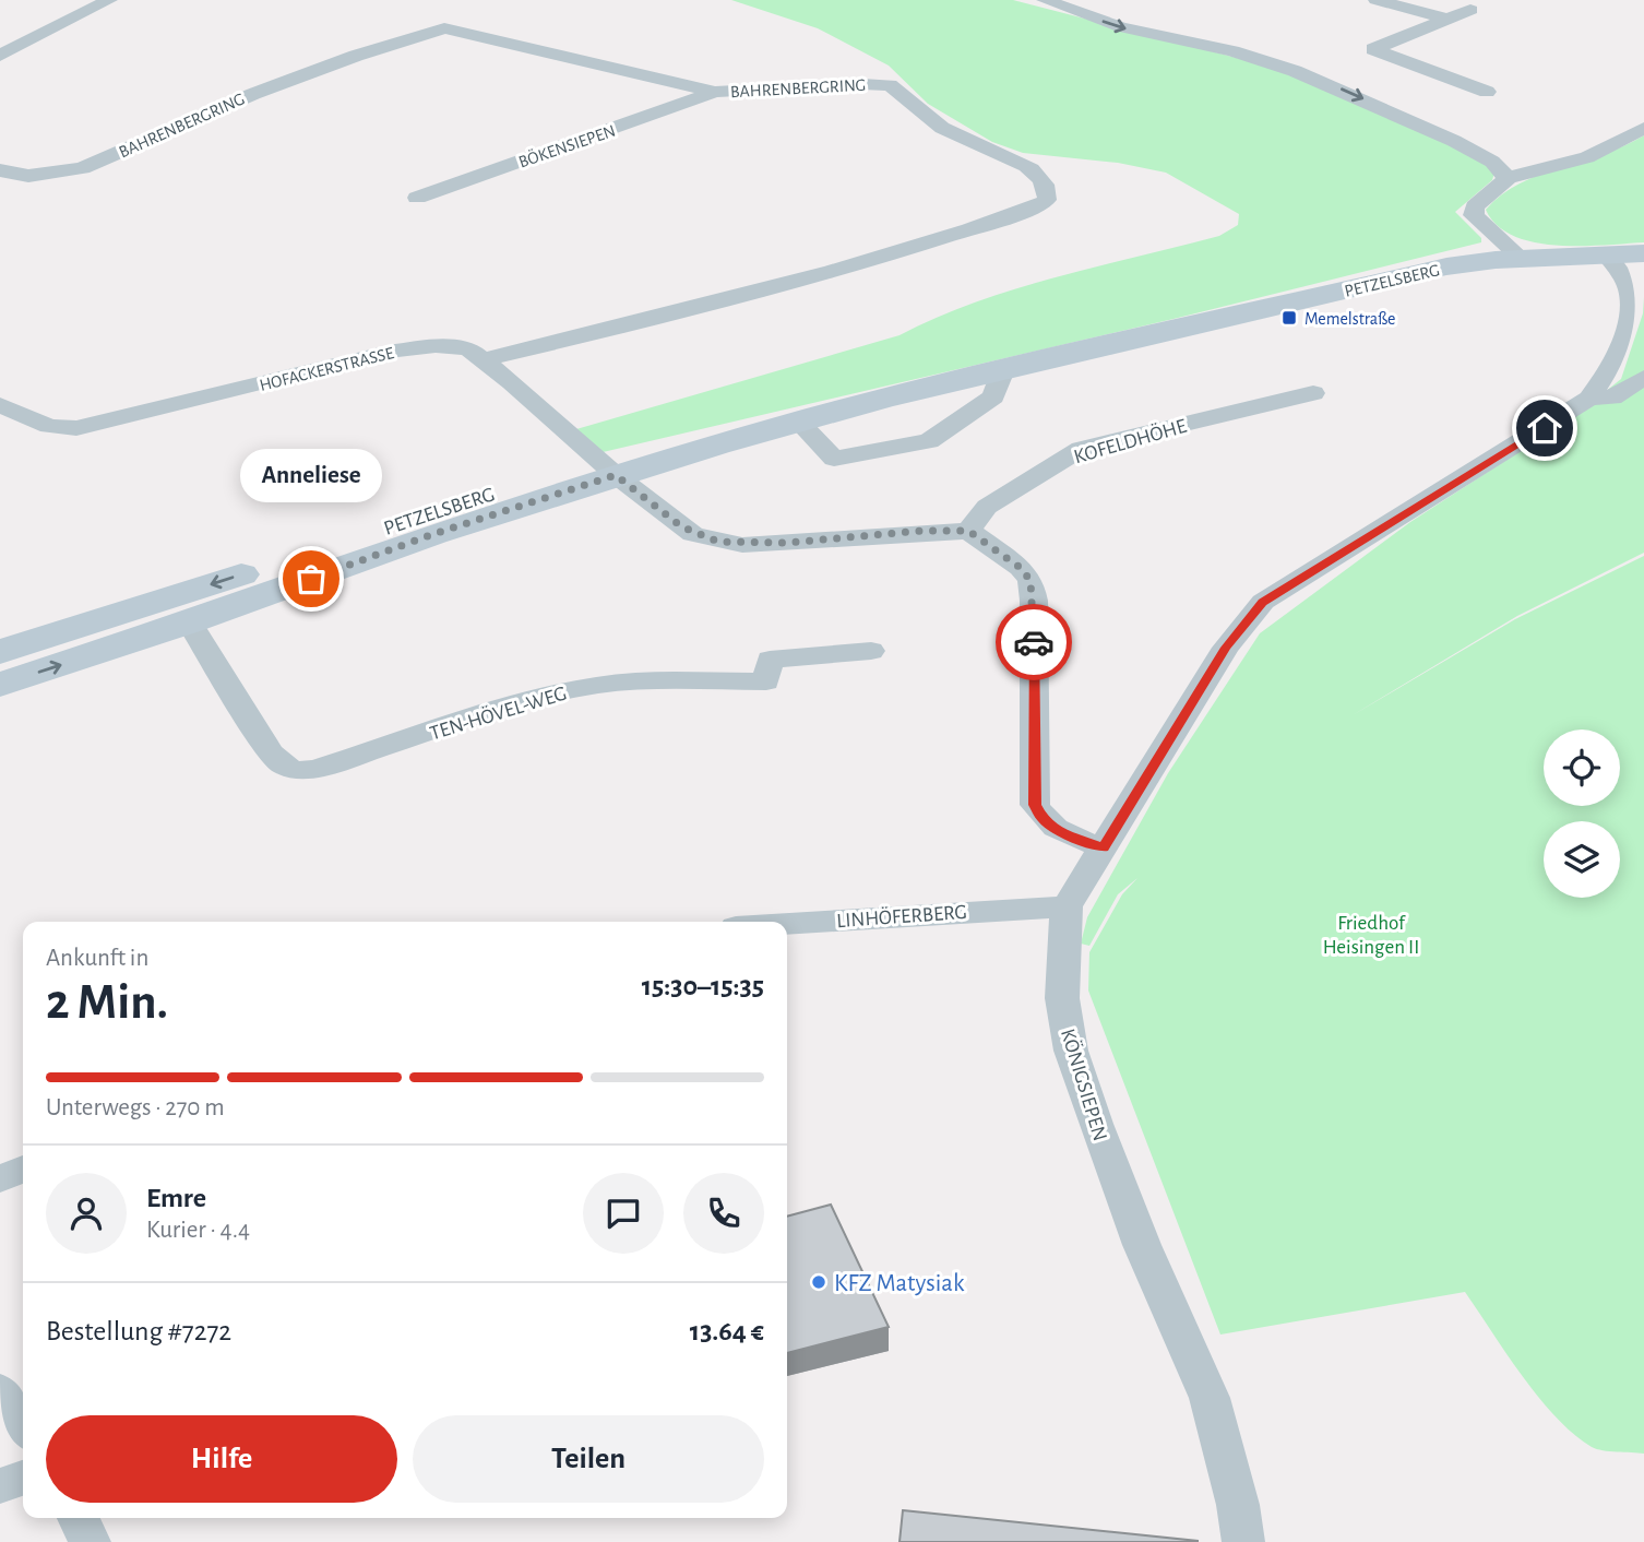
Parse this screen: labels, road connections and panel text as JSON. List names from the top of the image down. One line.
{"streets":{"main road":["PETZELSBERG"],"street":["BAHRENBERGRING","BÖKENSIEPEN","HOFACKERSTRASSE","KOFELDHÖHE","TEN-HÖVEL-WEG","LINHÖFERBERG","KÖNIGSIEPEN"]},"crossings":[["BAHRENBERGRING","BÖKENSIEPEN"],["BAHRENBERGRING","HOFACKERSTRASSE"],["PETZELSBERG","HOFACKERSTRASSE"],["PETZELSBERG","TEN-HÖVEL-WEG"],["PETZELSBERG","KÖNIGSIEPEN"],["LINHÖFERBERG","KÖNIGSIEPEN"]],"parks":["Friedhof Heisingen II"],"places":{"transit":["Memelstraße"],"other":["Anneliese","KFZ Matysiak"]},"page":{"bubble":"Anneliese","heading":["2 Min.","Ankunft in","15:30–15:35"],"panel":["Emre","Kurier · 4.4","Bestellung #7272","13.64 €"],"bar":"Unterwegs · 270 m","buttons":["Hilfe","Teilen"]}}
